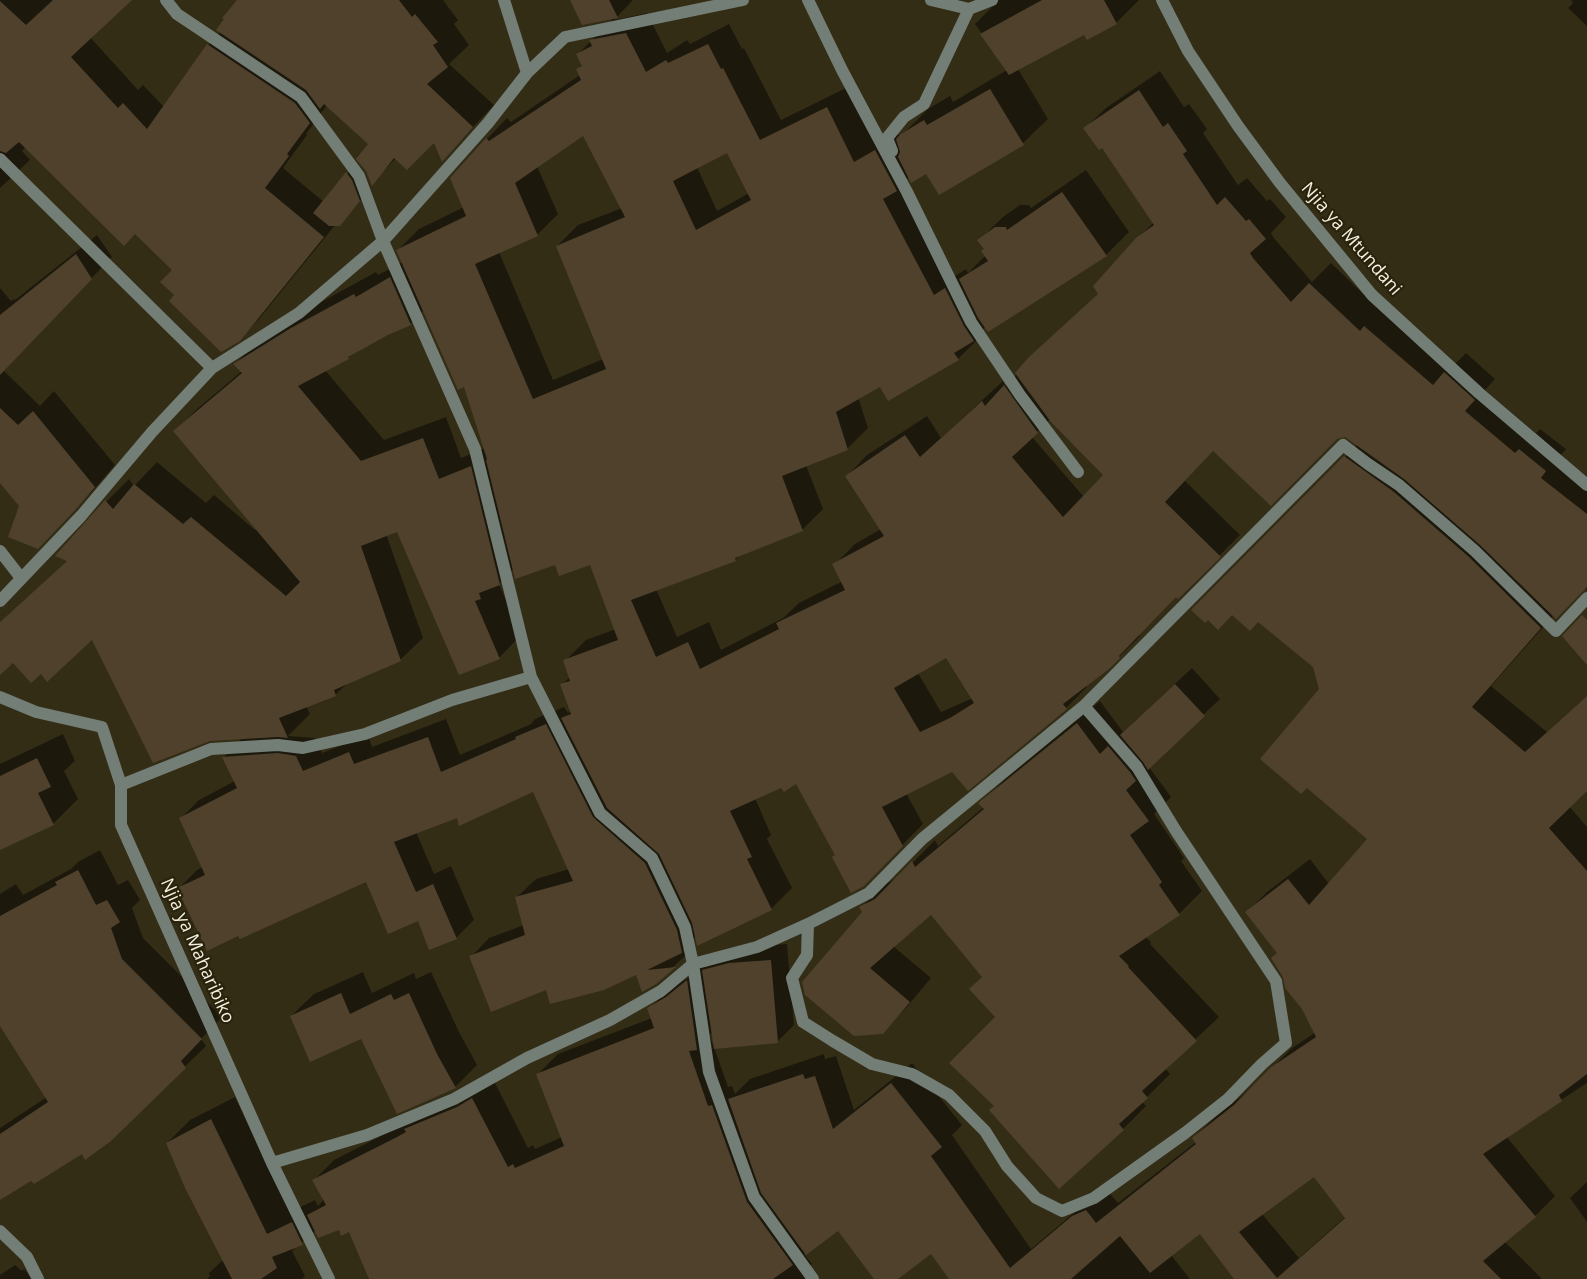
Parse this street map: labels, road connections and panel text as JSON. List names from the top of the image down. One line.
{"streets":{"street":["Njia ya Mtundani","Njia ya Maharibiko"]}}
